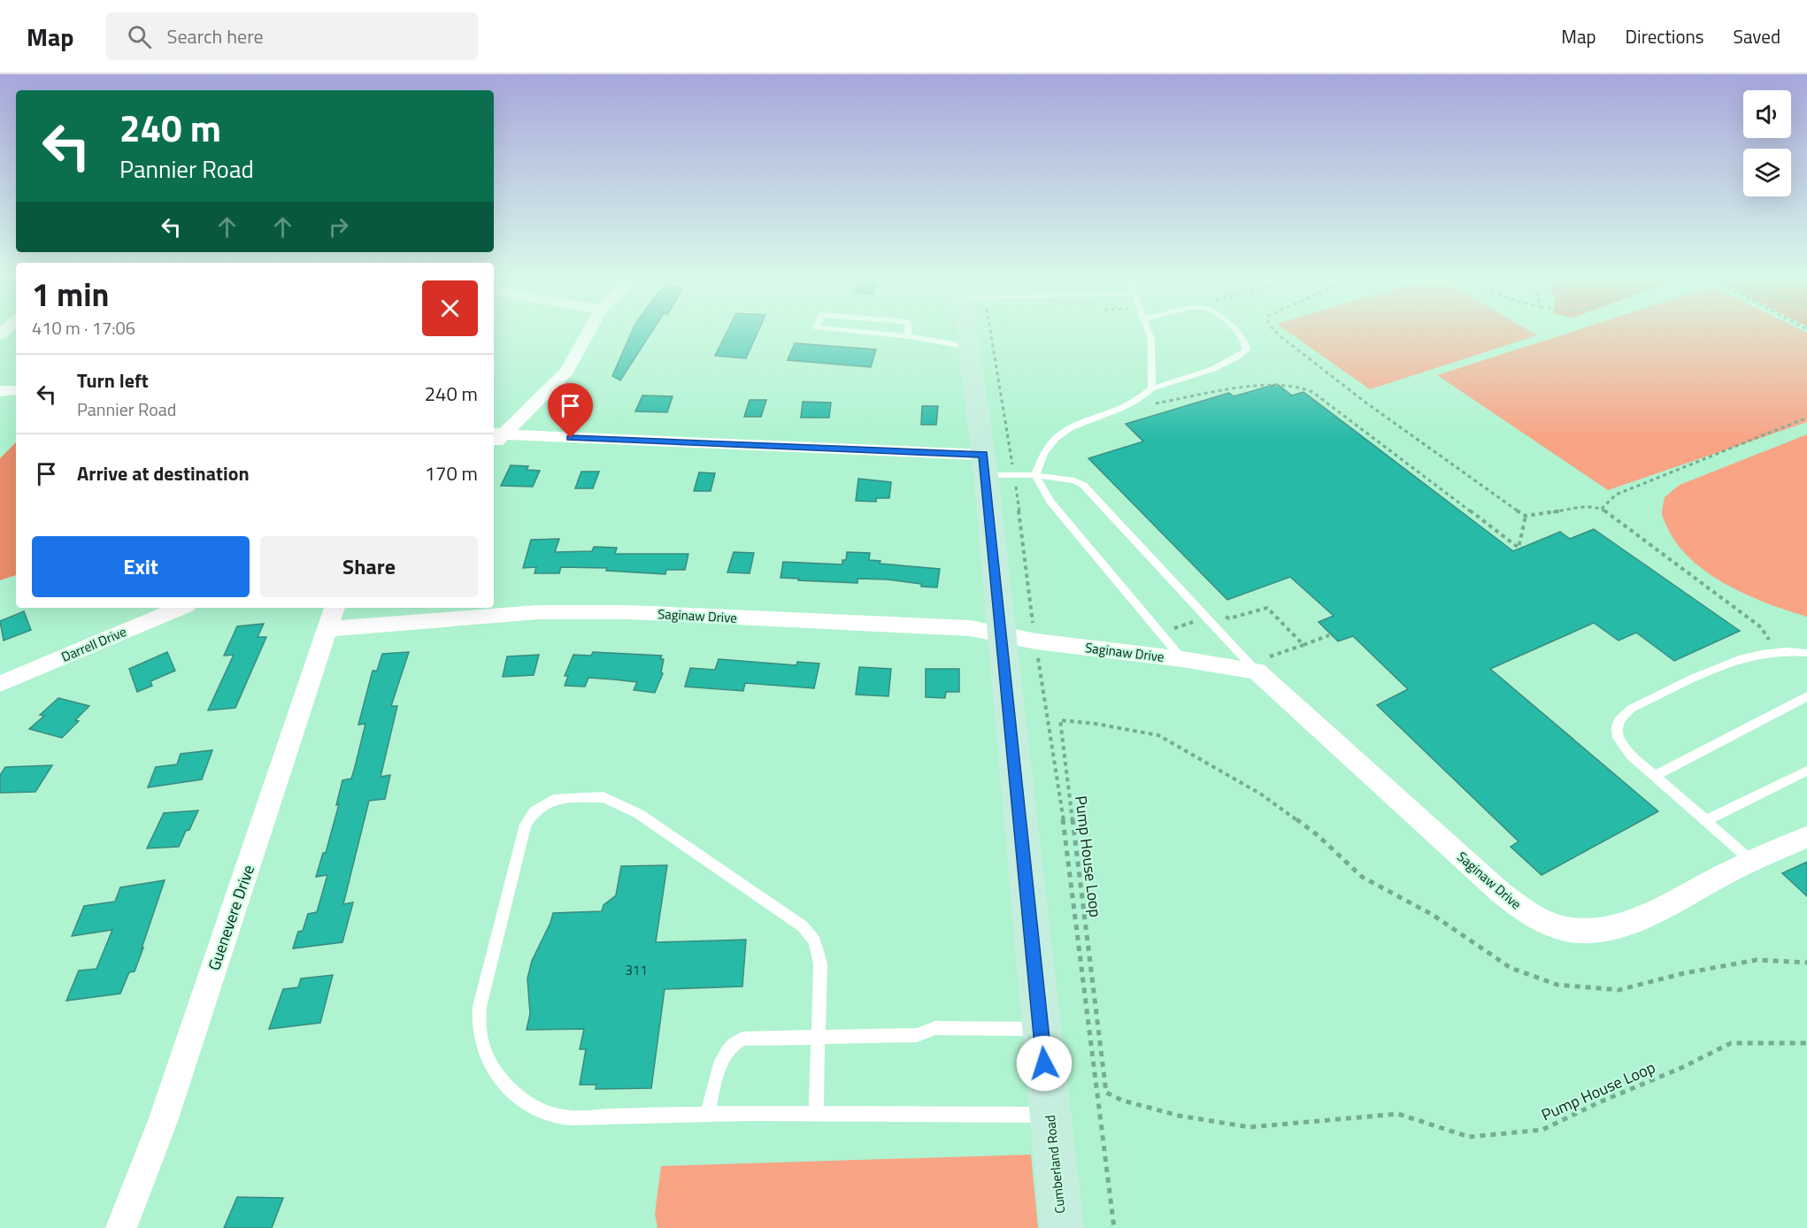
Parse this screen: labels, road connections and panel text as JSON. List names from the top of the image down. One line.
{"streets":{"main road":["Cumberland Road"],"street":["Saginaw Drive","Darrell Drive","Guenevere Drive"],"path":["Pump House Loop"]},"crossings":[["Saginaw Drive","Guenevere Drive"],["Saginaw Drive","Cumberland Road"]],"house_numbers":["311"],"page":{"header":"Map","search":"Search here","nav":["Map","Directions","Saved"],"turn":["240 m","Pannier Road"],"heading":["1 min","410 m · 17:06"],"list":[{"name":"Turn left","note":"Pannier Road","value":"240 m"},{"name":"Arrive at destination","value":"170 m"}],"buttons":["Exit","Share"]}}
